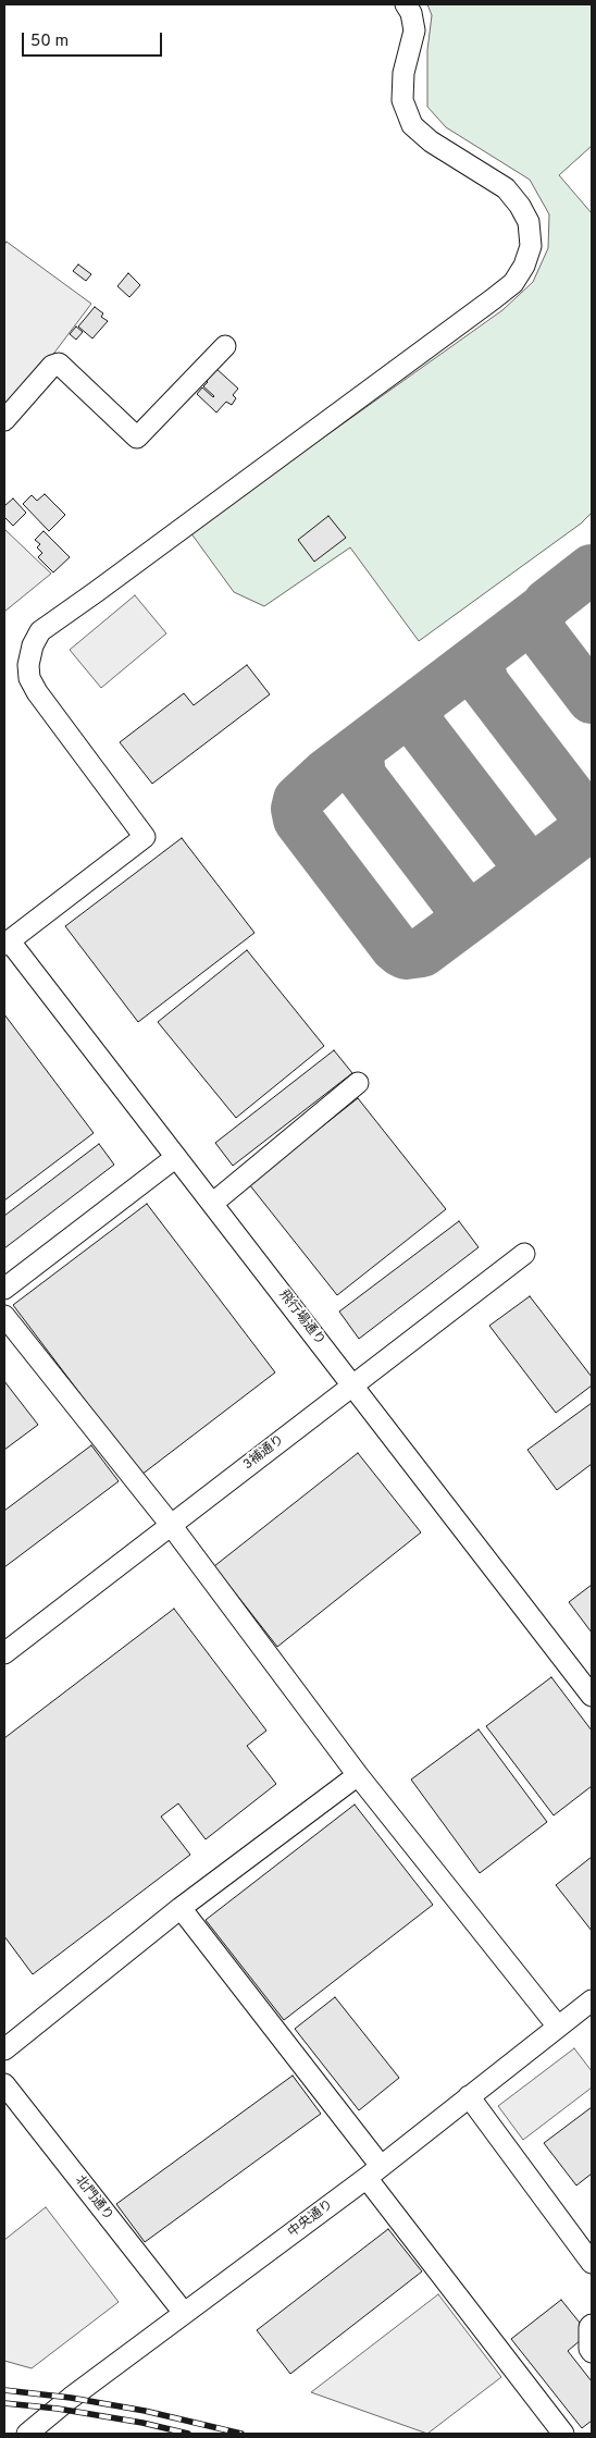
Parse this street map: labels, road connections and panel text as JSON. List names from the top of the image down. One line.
{"streets":{"street":["飛行場通り","3補通り","北門通り","中央通り"]},"crossings":[["飛行場通り","3補通り"],["北門通り","中央通り"]],"scale_bar":"50 m"}
